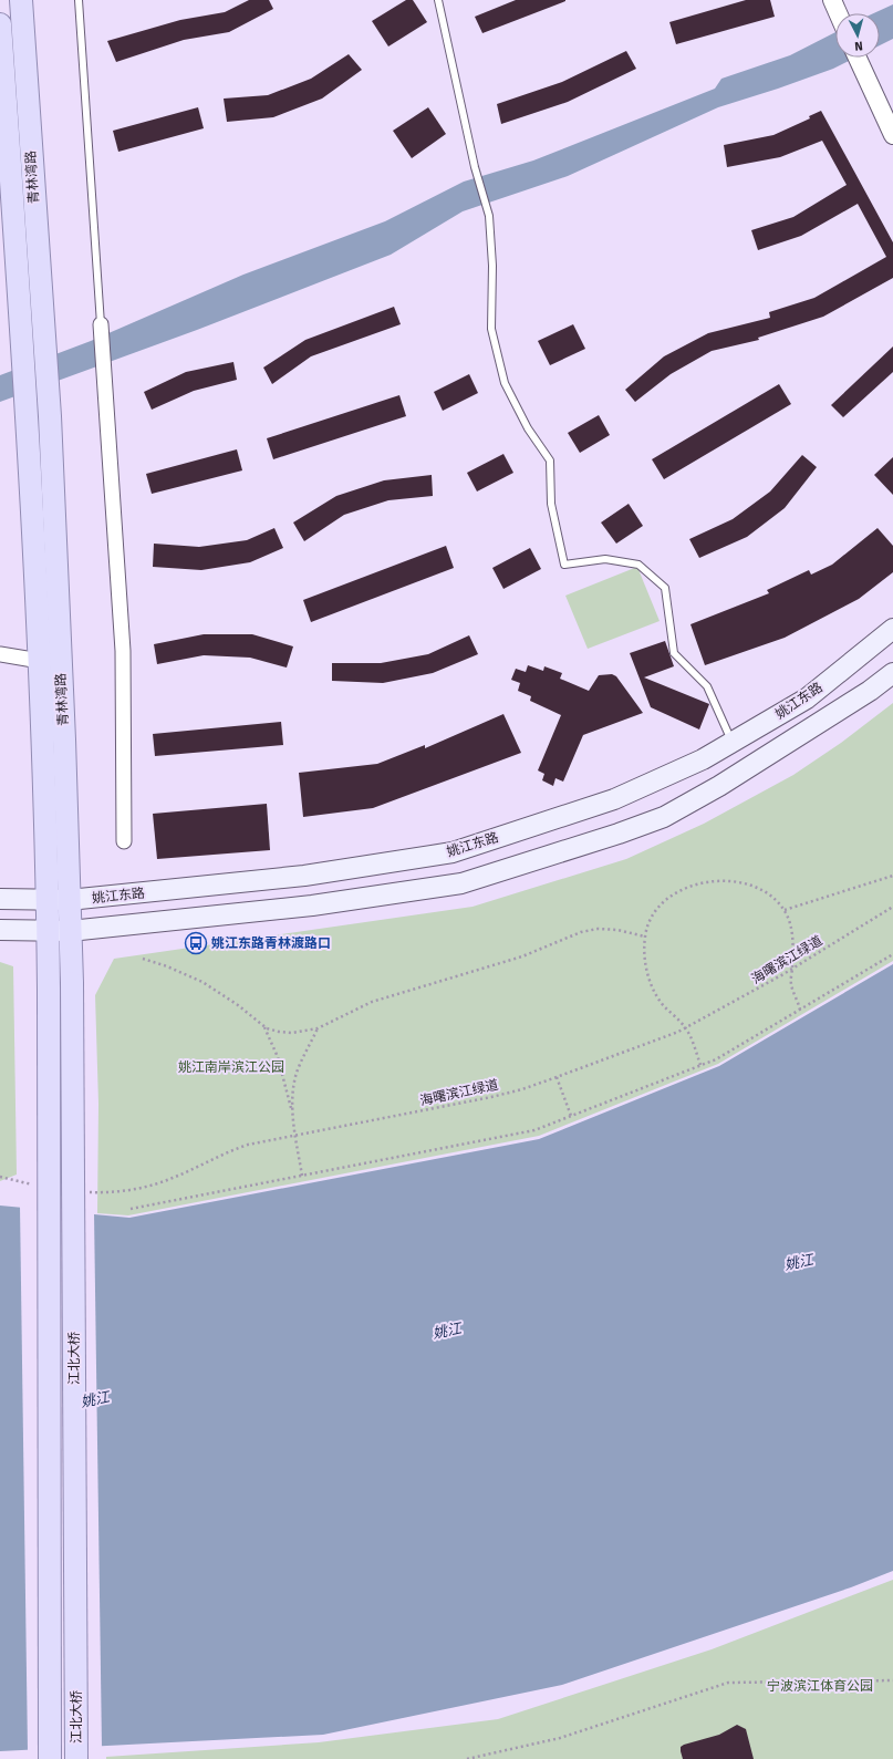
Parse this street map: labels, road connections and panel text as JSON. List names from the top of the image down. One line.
{"streets":{"main road":["青林湾路","姚江东路","江北大桥"],"path":["海曙滨江绿道"]},"crossings":[["青林湾路","姚江东路"],["青林湾路","江北大桥"]],"water":["姚江"],"parks":["姚江南岸滨江公园","宁波滨江体育公园"],"places":{"bus stop":["姚江东路青林渡路口"]},"north":"bottom"}
